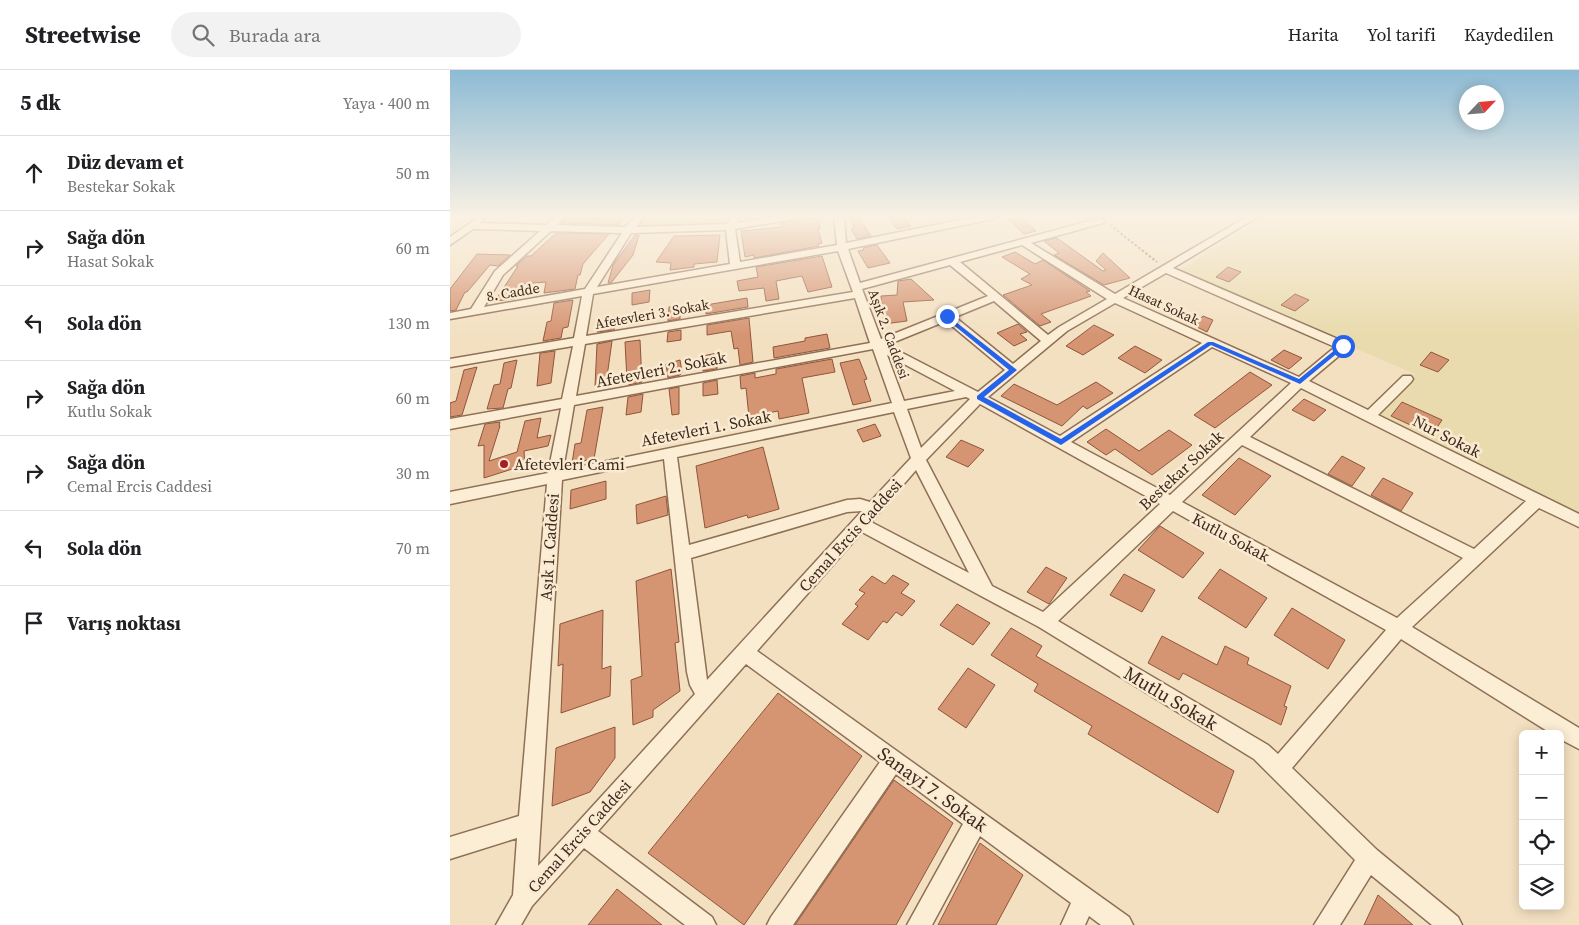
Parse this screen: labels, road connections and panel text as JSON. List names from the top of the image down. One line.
{"streets":{"street":["8. Cadde","Hasat Sokak","Afetevleri 3. Sokak","Aşık 2. Caddesi","Afetevleri 2. Sokak","Afetevleri 1. Sokak","Nur Sokak","Bestekar Sokak","Cemal Ercis Caddesi","Kutlu Sokak","Aşık 1. Caddesi","Mutlu Sokak","Sanayi 7. Sokak"]},"crossings":[["8. Cadde","Aşık 1. Caddesi"],["Hasat Sokak","Nur Sokak"],["Hasat Sokak","Bestekar Sokak"],["Hasat Sokak","Cemal Ercis Caddesi"],["Afetevleri 3. Sokak","Aşık 2. Caddesi"],["Afetevleri 3. Sokak","Aşık 1. Caddesi"],["Aşık 2. Caddesi","Afetevleri 2. Sokak"],["Aşık 2. Caddesi","Afetevleri 1. Sokak"],["Aşık 2. Caddesi","Cemal Ercis Caddesi"],["Aşık 2. Caddesi","Kutlu Sokak"],["Afetevleri 2. Sokak","Kutlu Sokak"],["Afetevleri 2. Sokak","Aşık 1. Caddesi"],["Afetevleri 1. Sokak","Cemal Ercis Caddesi"],["Afetevleri 1. Sokak","Kutlu Sokak"],["Afetevleri 1. Sokak","Aşık 1. Caddesi"],["Nur Sokak","Bestekar Sokak"],["Bestekar Sokak","Cemal Ercis Caddesi"],["Bestekar Sokak","Kutlu Sokak"],["Bestekar Sokak","Mutlu Sokak"],["Cemal Ercis Caddesi","Kutlu Sokak"],["Cemal Ercis Caddesi","Aşık 1. Caddesi"],["Cemal Ercis Caddesi","Mutlu Sokak"],["Cemal Ercis Caddesi","Sanayi 7. Sokak"]],"places":["Afetevleri Cami"],"north":"top right","page":{"header":"Streetwise","search":"Burada ara","nav":["Harita","Yol tarifi","Kaydedilen"],"heading":["5 dk","Yaya · 400 m"],"list":[["Düz devam et","Bestekar Sokak","50 m"],["Sağa dön","Hasat Sokak","60 m"],["Sola dön","130 m"],["Sağa dön","Kutlu Sokak","60 m"],["Sağa dön","Cemal Ercis Caddesi","30 m"],["Sola dön","70 m"],"Varış noktası"],"map_buttons":["+","−"]}}
